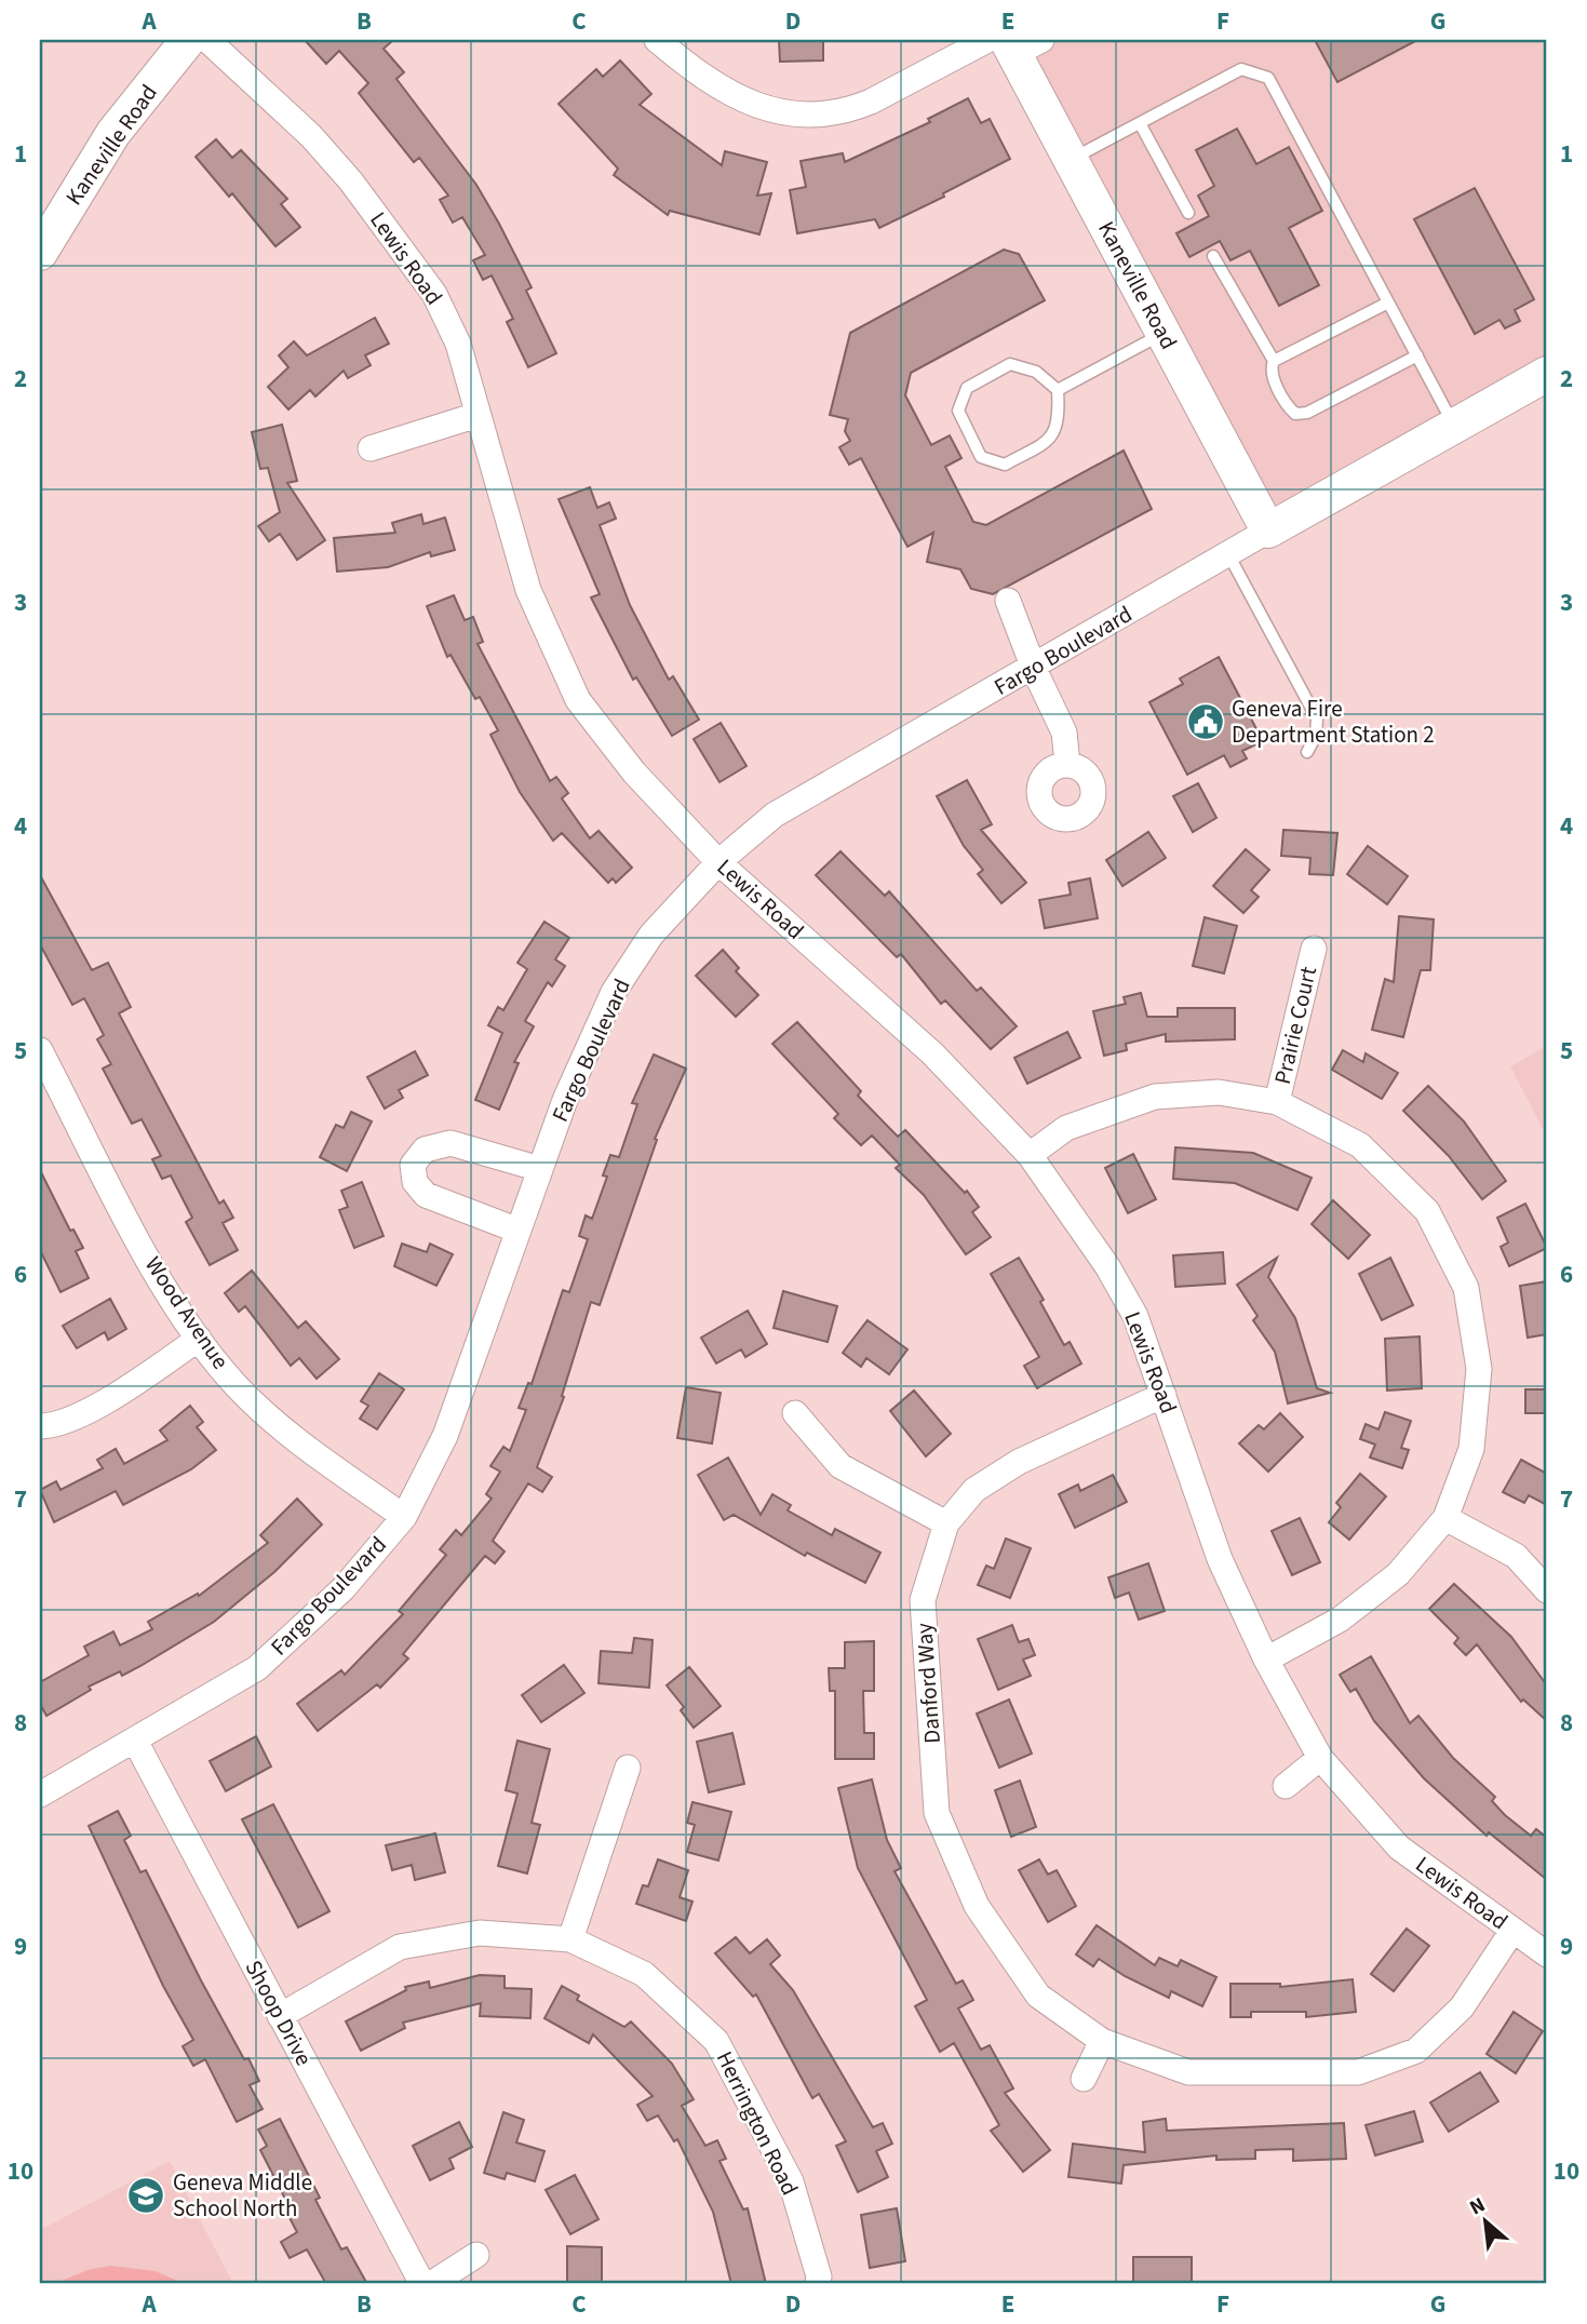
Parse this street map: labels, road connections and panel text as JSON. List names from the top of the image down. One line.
{"streets":{"main road":["Kaneville Road","Fargo Boulevard"],"street":["Lewis Road","Prairie Court","Wood Avenue","Danford Way","Shoop Drive","Herrington Road"]},"crossings":[["Kaneville Road","Fargo Boulevard"],["Lewis Road","Fargo Boulevard"],["Lewis Road","Danford Way"],["Fargo Boulevard","Wood Avenue"],["Fargo Boulevard","Shoop Drive"],["Shoop Drive","Herrington Road"]],"places":{"public building":["Geneva Fire Department Station 2"],"school or university":["Geneva Middle School North"]},"north":"top left","grid":{"columns":["A","B","C","D","E","F","G"],"rows":["1","2","3","4","5","6","7","8","9","10"]}}
